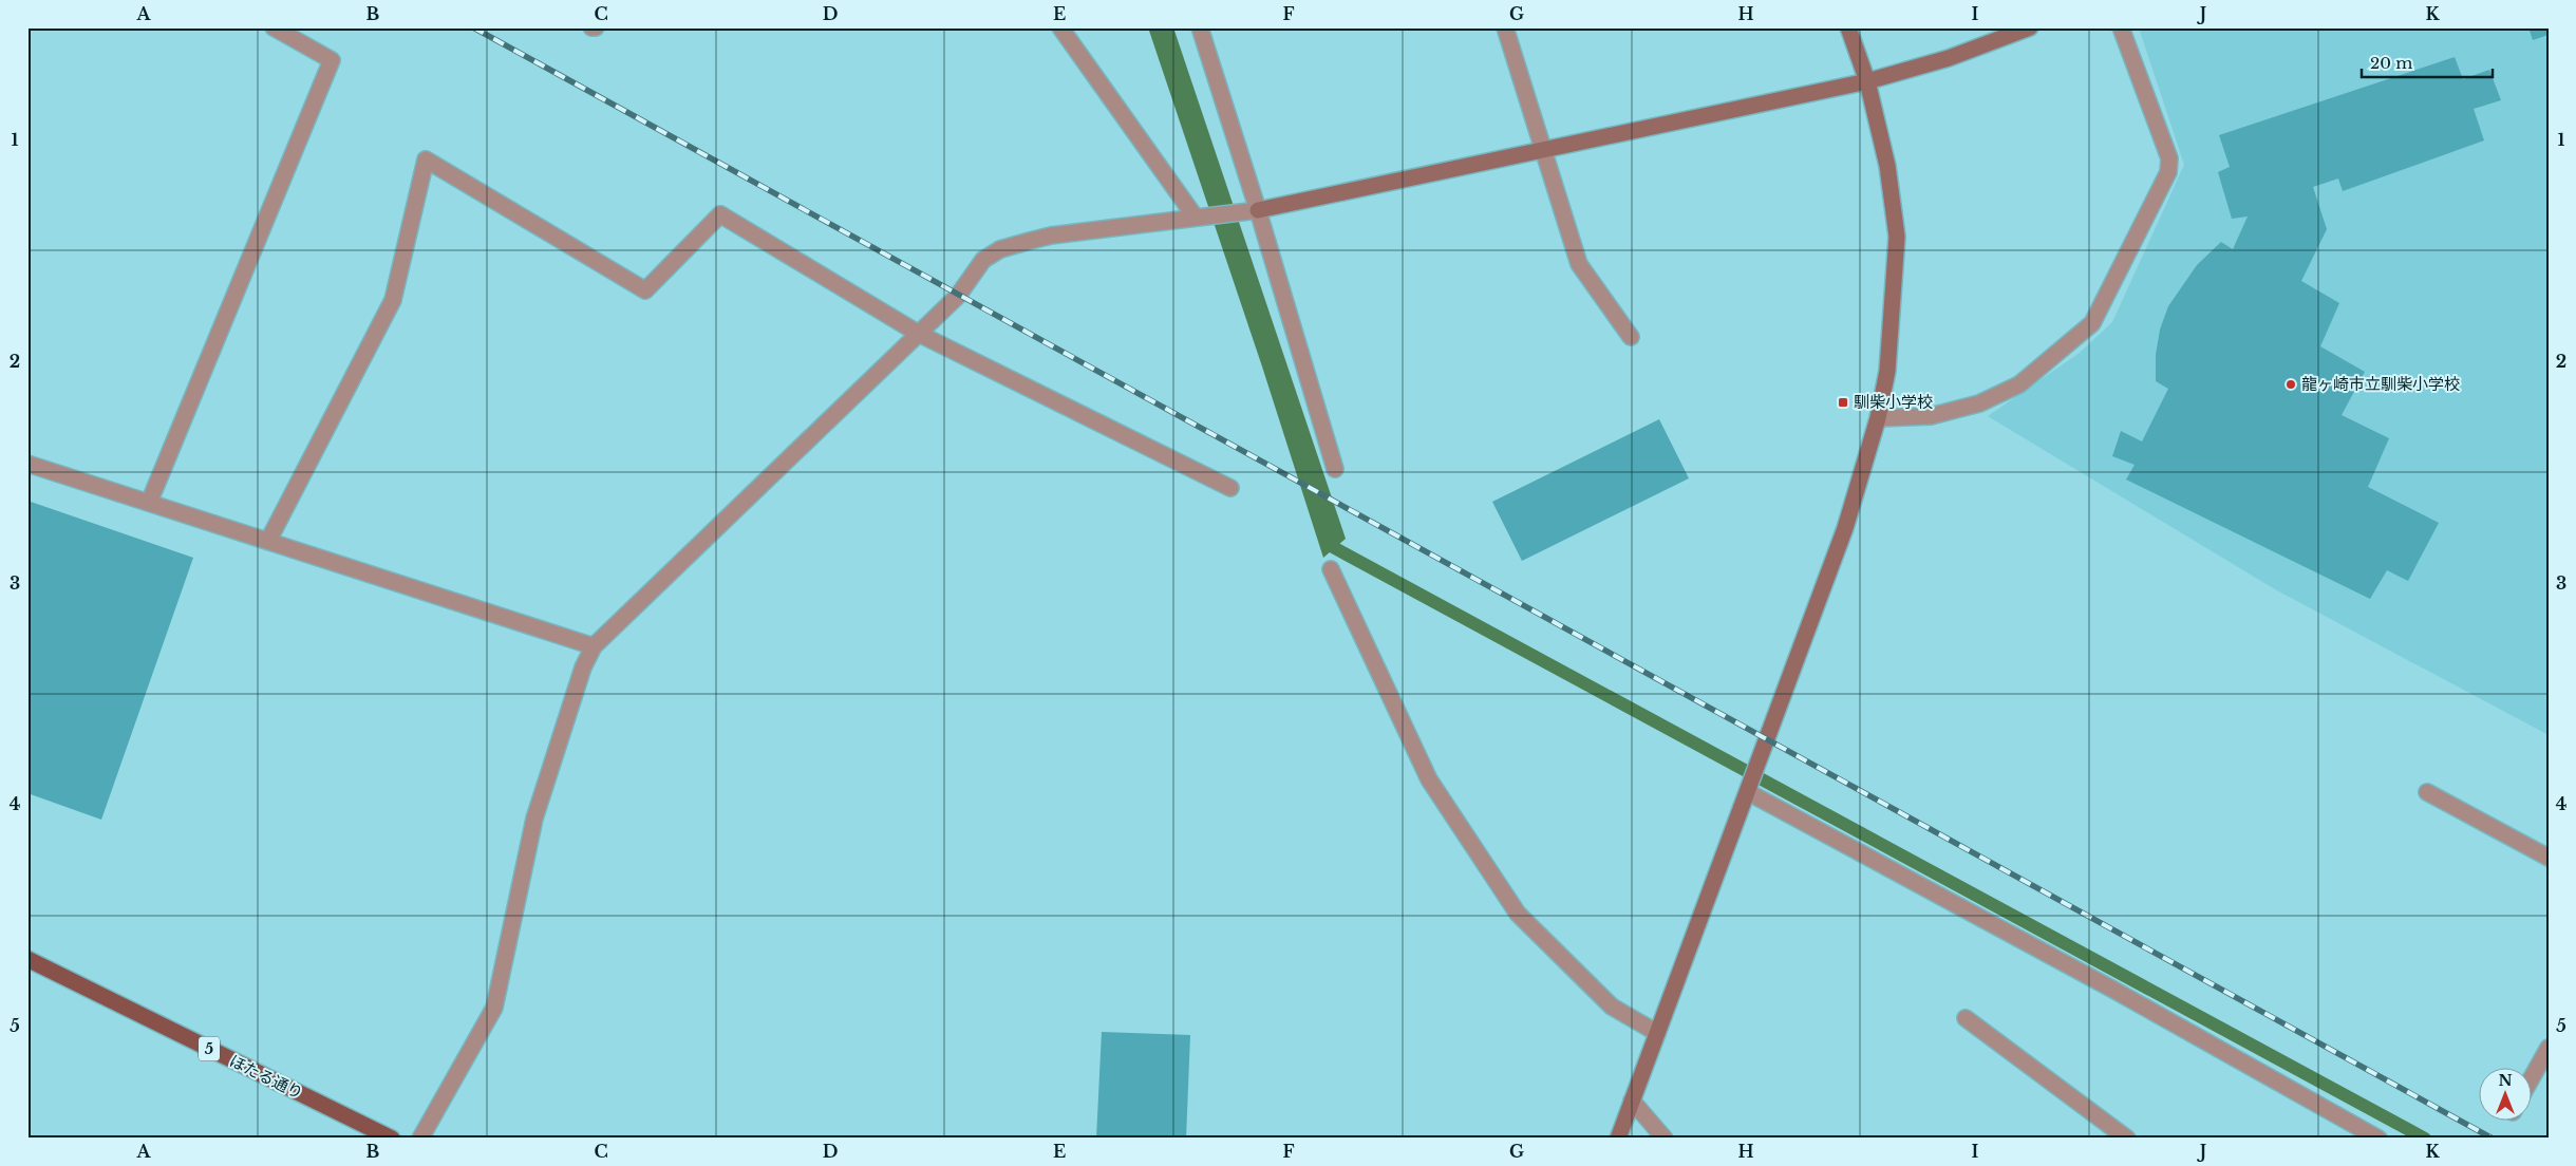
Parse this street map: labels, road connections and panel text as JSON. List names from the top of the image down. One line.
{"streets":{"main road":["5","ほたる通り"]},"places":{"other":["龍ヶ崎市立馴柴小学校"],"transit":["馴柴小学校"]},"scale_bar":"20 m","north":"top","grid":{"columns":["A","B","C","D","E","F","G","H","I","J","K"],"rows":["1","2","3","4","5"]}}
